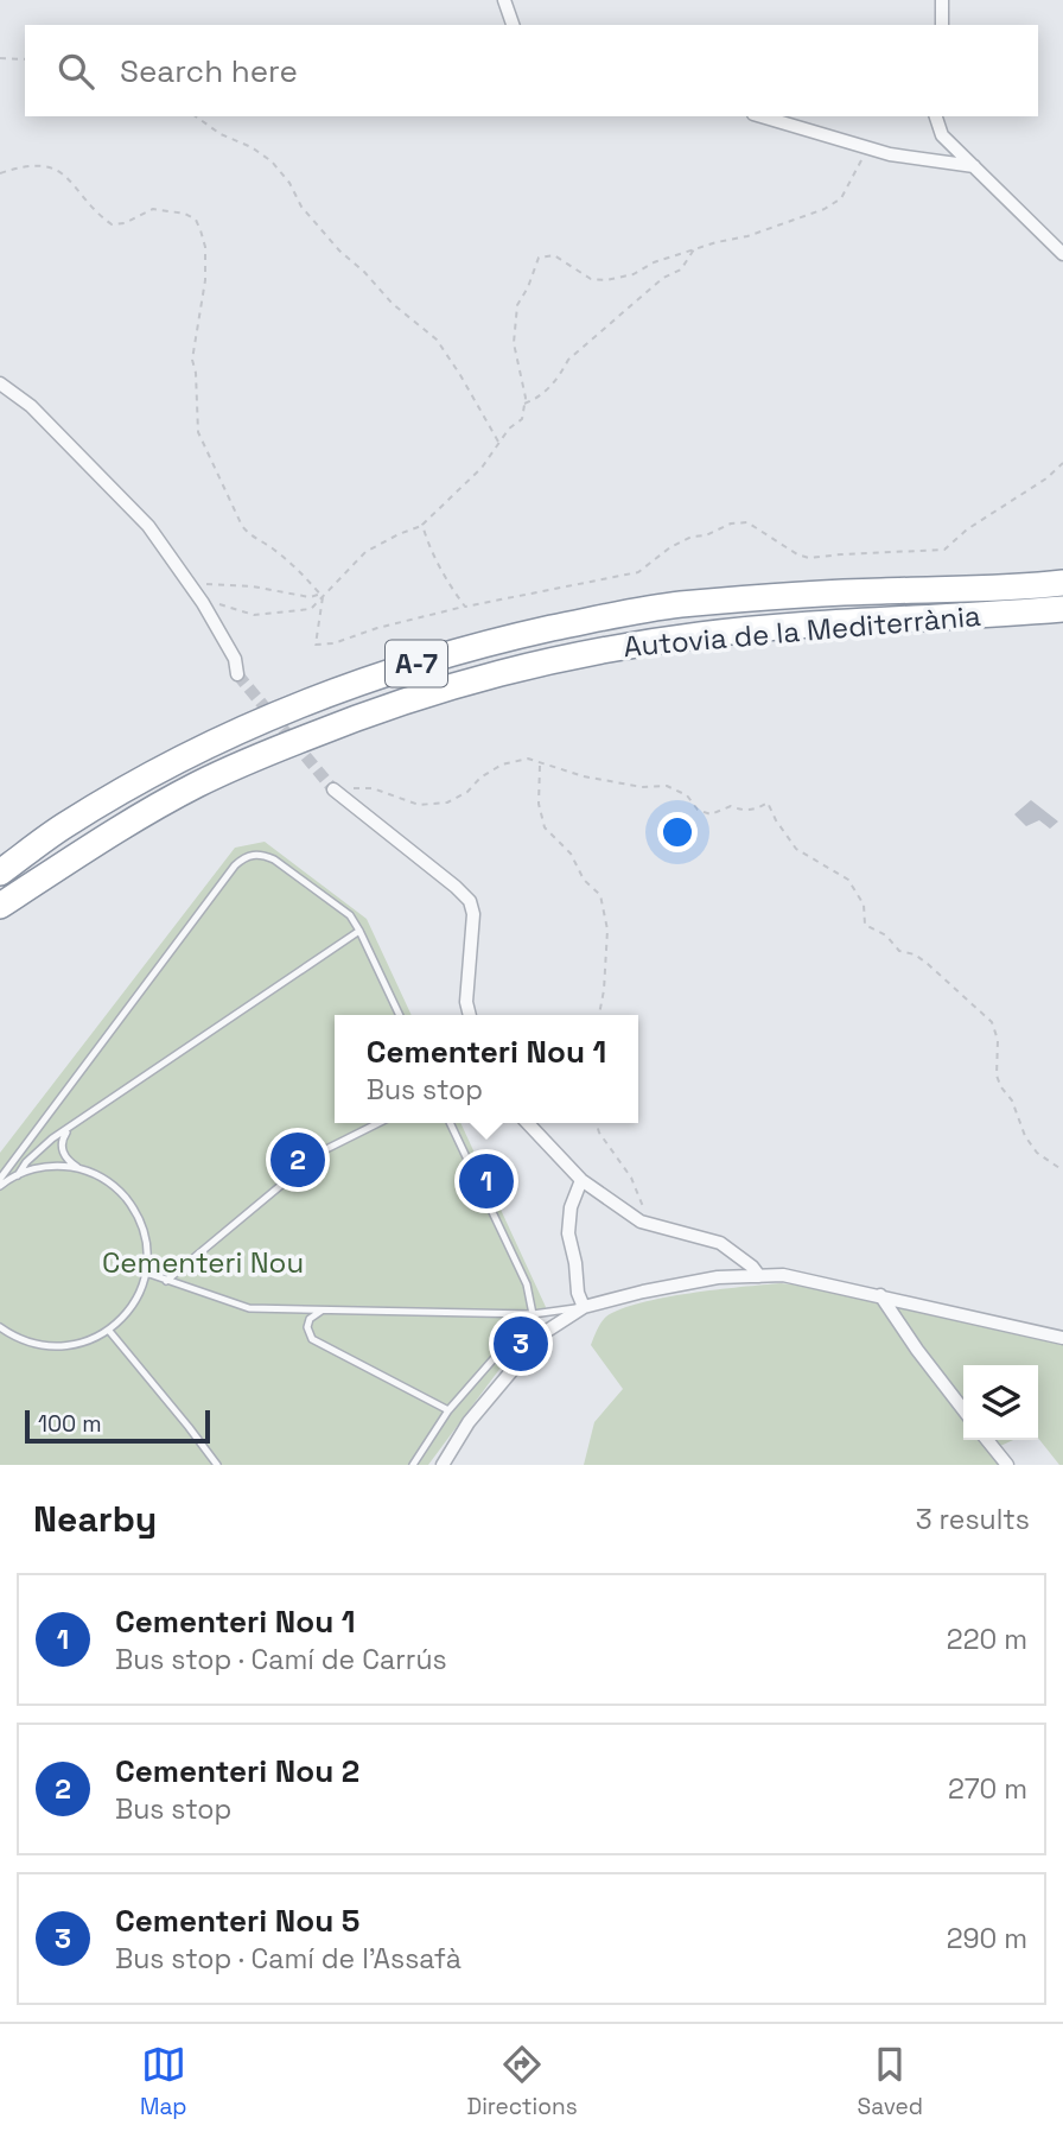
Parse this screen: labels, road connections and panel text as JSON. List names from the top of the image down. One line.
{"streets":{"highway":["Autovia de la Mediterrània","A-7"]},"parks":["Cementeri Nou"],"scale_bar":"100 m","page":{"search":"Search here","popup":["Cementeri Nou 1","Bus stop"],"pins":["2","1","3"],"scale":"100 m","heading":["Nearby","3 results"],"list":[{"mark":"1","name":"Cementeri Nou 1","note":"Bus stop · Camí de Carrús","value":"220 m"},{"mark":"2","name":"Cementeri Nou 2","note":"Bus stop","value":"270 m"},{"mark":"3","name":"Cementeri Nou 5","note":"Bus stop · Camí de l'Assafà","value":"290 m"}],"nav":["Map","Directions","Saved"]}}
